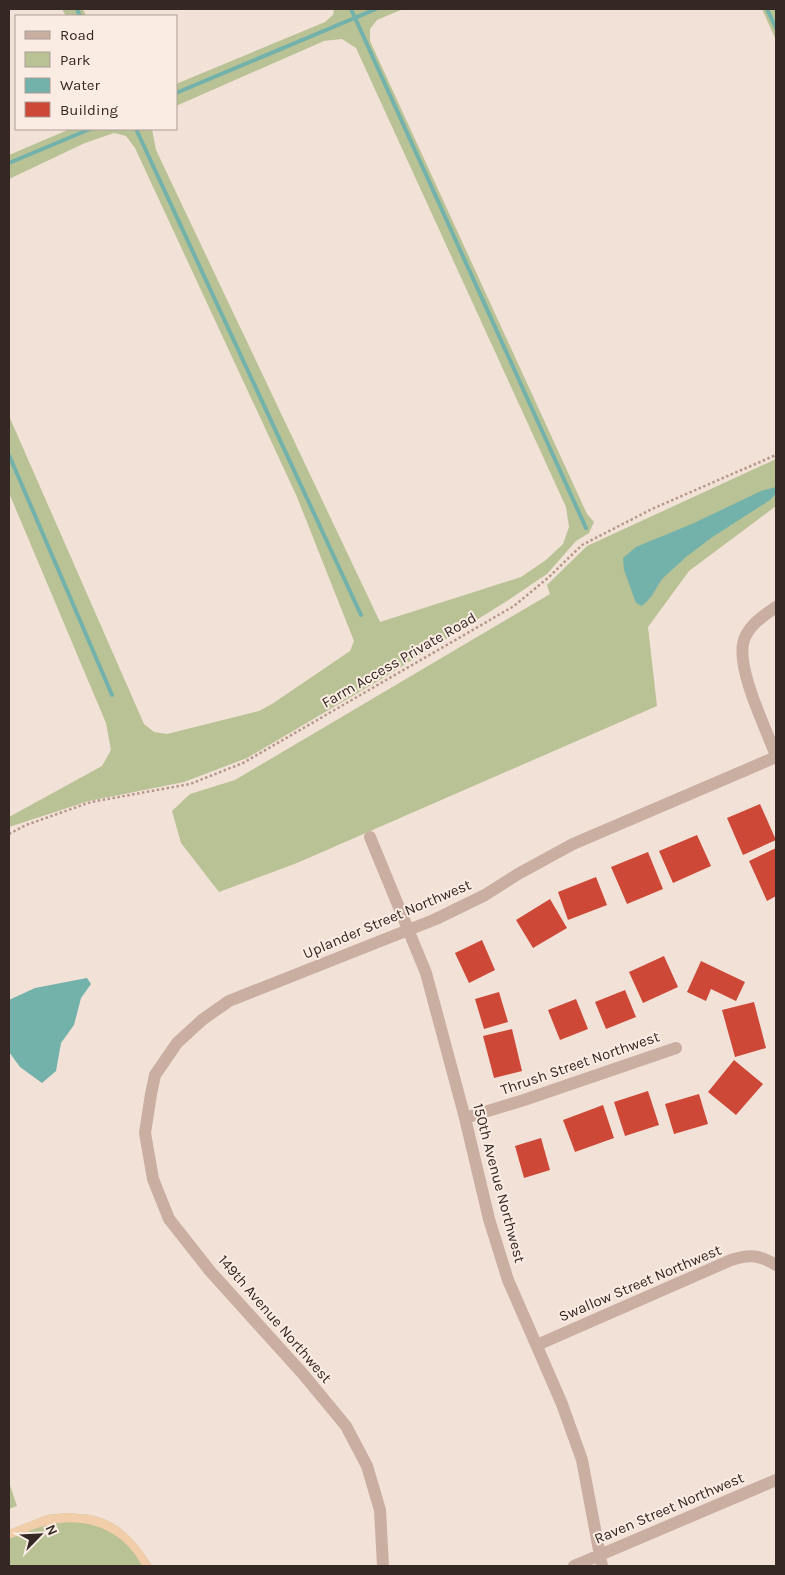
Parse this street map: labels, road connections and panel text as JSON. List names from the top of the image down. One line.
{"streets":{"street":["Uplander Street Northwest","Thrush Street Northwest","150th Avenue Northwest","Swallow Street Northwest","149th Avenue Northwest","Raven Street Northwest"],"path":["Farm Access Private Road"]},"crossings":[["Uplander Street Northwest","150th Avenue Northwest"],["Uplander Street Northwest","149th Avenue Northwest"],["Thrush Street Northwest","150th Avenue Northwest"],["150th Avenue Northwest","Swallow Street Northwest"],["150th Avenue Northwest","Raven Street Northwest"]],"legend":["Road","Park","Water","Building"],"north":"top right"}
